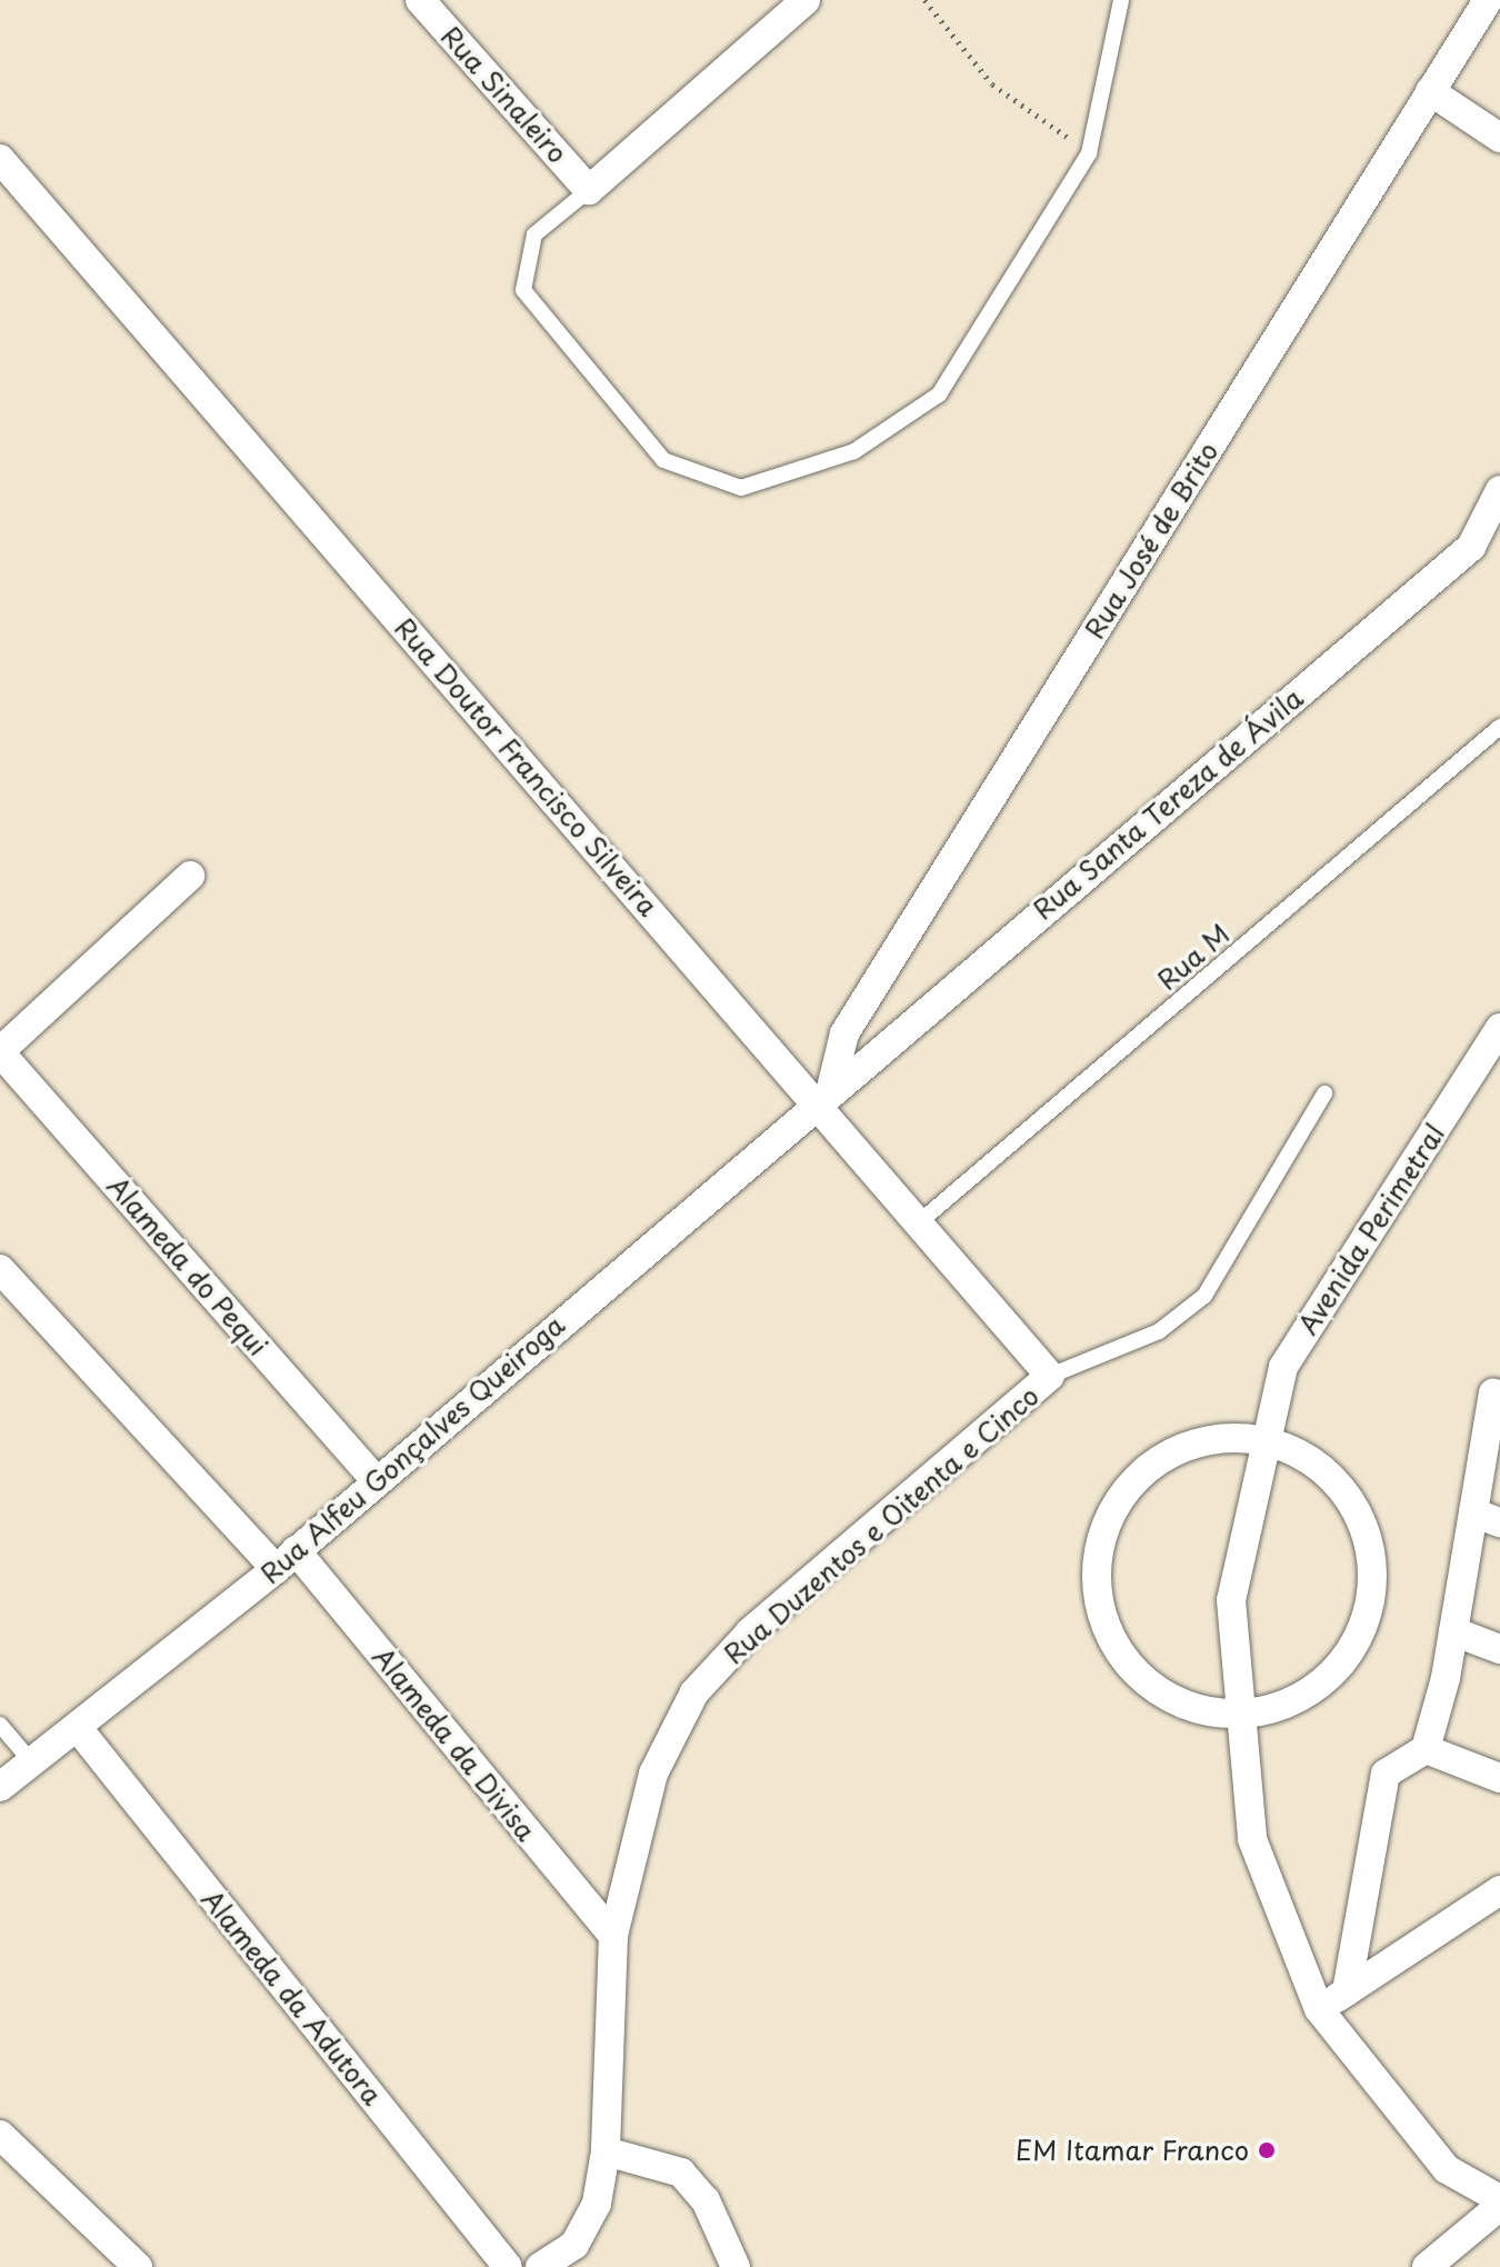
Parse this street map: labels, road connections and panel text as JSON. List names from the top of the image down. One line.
{"streets":{"street":["Rua Sinaleiro","Rua José de Brito","Rua Doutor Francisco Silveira","Rua Santa Tereza de Ávila","Avenida Perimetral","Alameda do Pequi","Rua Alfeu Gonçalves Queiroga","Rua Duzentos e Oitenta e Cinco","Alameda da Divisa","Alameda da Adutora"],"lane":["Rua M"]},"crossings":[["Rua José de Brito","Rua Doutor Francisco Silveira"],["Rua José de Brito","Rua Santa Tereza de Ávila"],["Rua José de Brito","Rua Alfeu Gonçalves Queiroga"],["Rua Doutor Francisco Silveira","Rua Santa Tereza de Ávila"],["Rua Doutor Francisco Silveira","Rua M"],["Rua Doutor Francisco Silveira","Rua Alfeu Gonçalves Queiroga"],["Rua Doutor Francisco Silveira","Rua Duzentos e Oitenta e Cinco"],["Rua Santa Tereza de Ávila","Rua Alfeu Gonçalves Queiroga"],["Alameda do Pequi","Rua Alfeu Gonçalves Queiroga"],["Rua Alfeu Gonçalves Queiroga","Alameda da Divisa"],["Rua Alfeu Gonçalves Queiroga","Alameda da Adutora"],["Rua Duzentos e Oitenta e Cinco","Alameda da Divisa"]],"places":["EM Itamar Franco"]}
